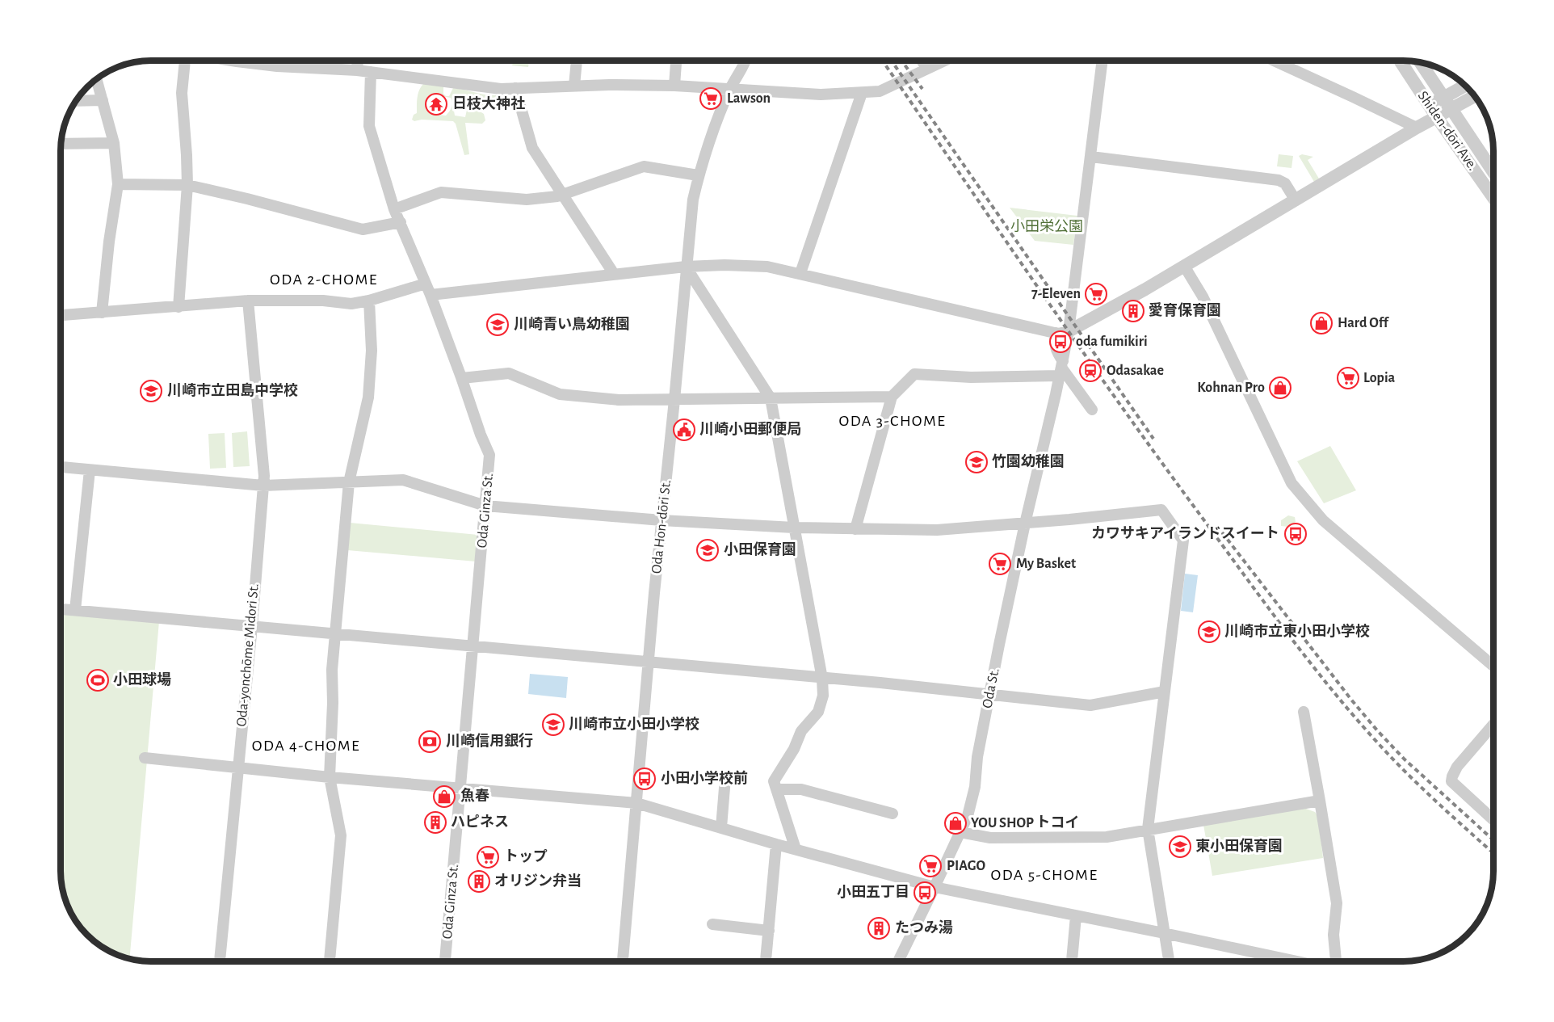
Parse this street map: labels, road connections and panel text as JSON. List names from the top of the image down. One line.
{"streets":{"street":["Shiden-dōri Ave.","Oda Ginza St.","Oda Hon-dōri St.","Oda-yonchōme Midori St.","Oda St."]},"districts":["ODA 2-CHOME","ODA 3-CHOME","ODA 4-CHOME","ODA 5-CHOME"],"parks":["小田栄公園"],"places":{"supermarket":["Lawson","7-Eleven","Lopia","My Basket","トップ","PIAGO"],"temple":["日枝大神社"],"building":["愛育保育園","ハピネス","オリジン弁当","たつみ湯"],"shop":["Hard Off","Kohnan Pro","魚春","YOU SHOP トコイ"],"school or university":["川崎青い鳥幼稚園","川崎市立田島中学校","竹園幼稚園","小田保育園","川崎市立東小田小学校","川崎市立小田小学校","東小田保育園"],"bus stop":["oda fumikiri","カワサキアイランドスイート","小田小学校前","小田五丁目"],"station":["Odasakae"],"public building":["川崎小田郵便局"],"sports":["小田球場"],"bank":["川崎信用銀行"]}}
